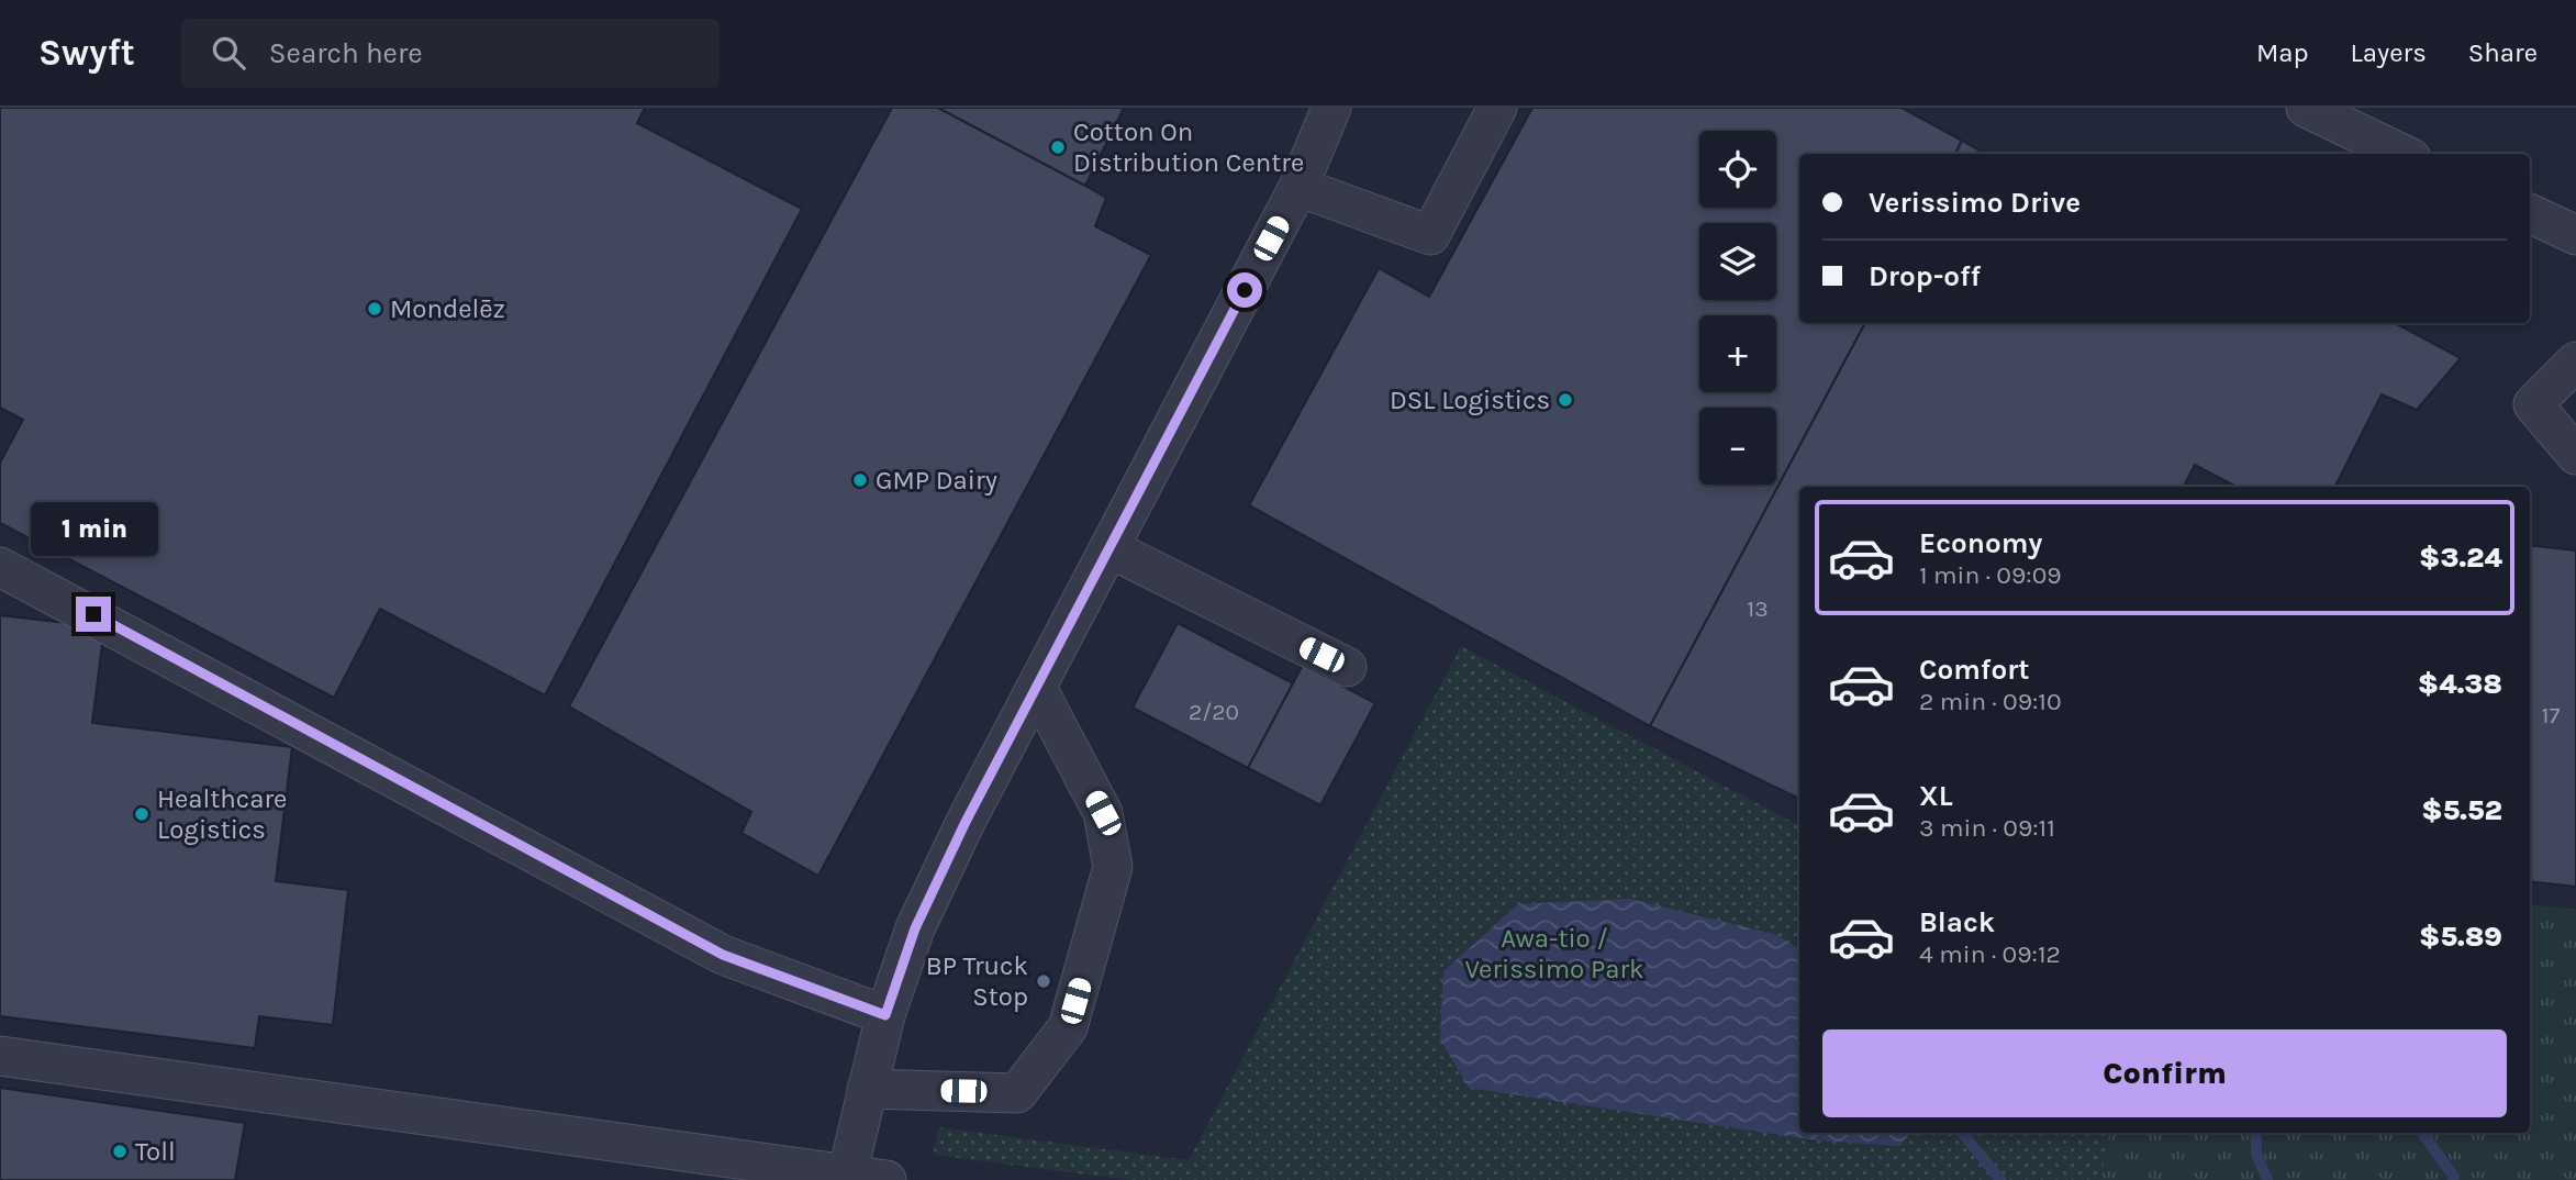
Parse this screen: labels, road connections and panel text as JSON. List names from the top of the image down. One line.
{"parks":["Awa-tio / Verissimo Park"],"places":["Cotton On Distribution Centre","Mondelēz","DSL Logistics","GMP Dairy","Healthcare Logistics","BP Truck Stop","Toll"],"house_numbers":["13","2/20","17"],"page":{"header":"Swyft","search":"Search here","nav":["Map","Layers","Share"],"map_buttons":["+","−"],"banner":["Verissimo Drive","Drop-off"],"list":[{"name":"Economy","note":"1 min · 09:09","value":"$3.24"},{"name":"Comfort","note":"2 min · 09:10","value":"$4.38"},{"name":"XL","note":"3 min · 09:11","value":"$5.52"},{"name":"Black","note":"4 min · 09:12","value":"$5.89"}],"bubble":"1 min","buttons":"Confirm"}}
